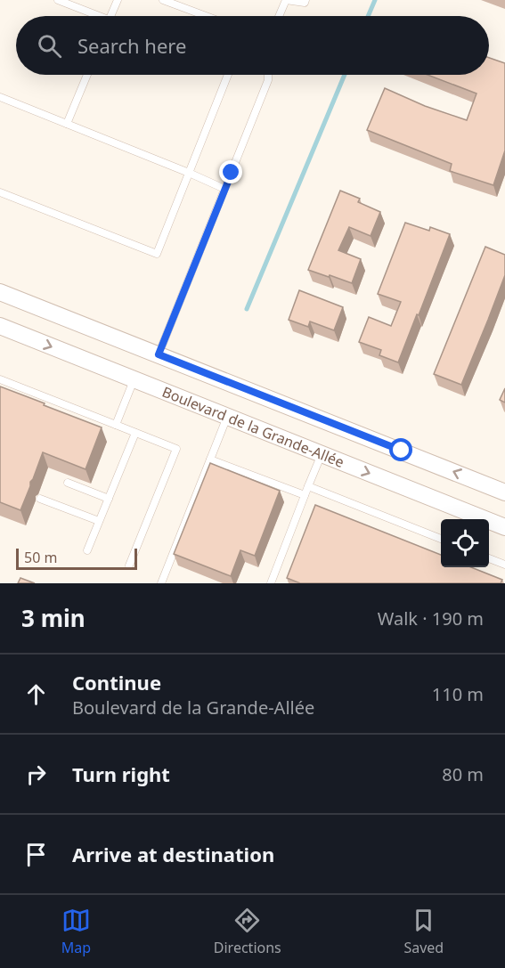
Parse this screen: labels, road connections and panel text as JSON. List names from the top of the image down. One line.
{"streets":{"street":["Boulevard de la Grande-Allée"]},"scale_bar":"50 m","page":{"search":"Search here","scale":"50 m","heading":["3 min","Walk · 190 m"],"list":[["Continue","Boulevard de la Grande-Allée","110 m"],["Turn right","80 m"],"Arrive at destination"],"nav":["Map","Directions","Saved"]}}
